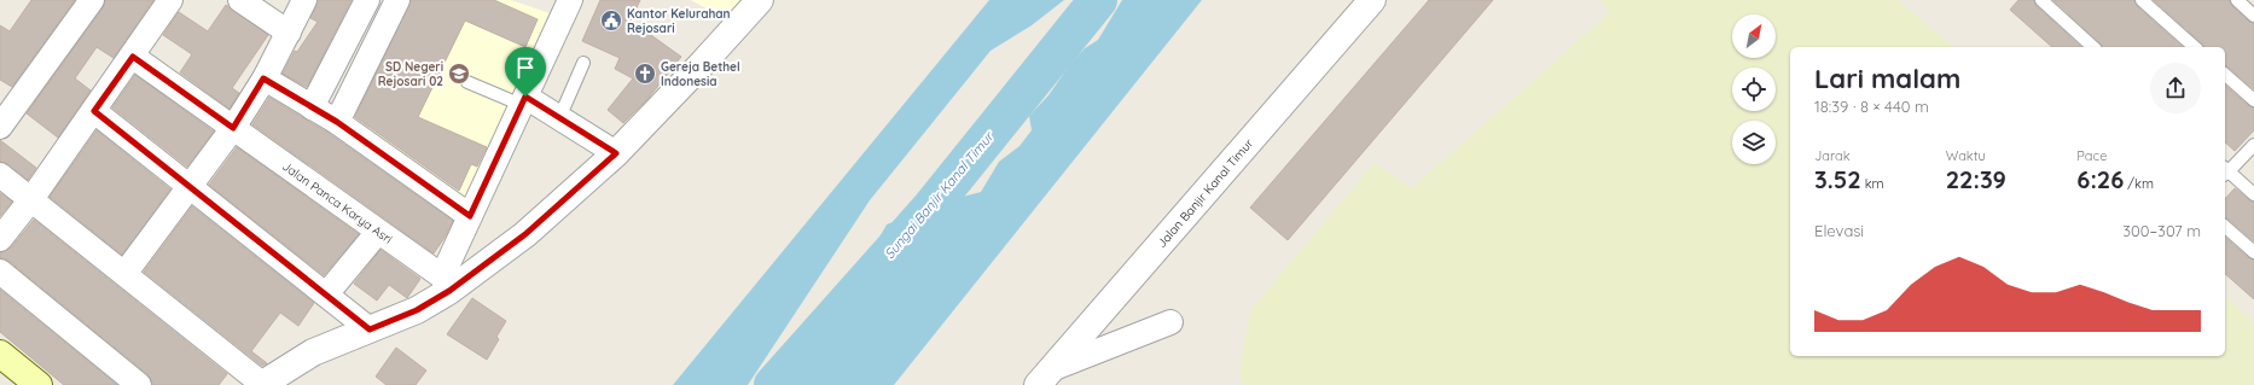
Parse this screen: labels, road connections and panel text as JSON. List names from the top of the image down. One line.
{"streets":{"street":["Jalan Banjir Kanal Timur","Jalan Panca Karya Asri"]},"water":["Sungai Banjir Kanal Timur"],"places":{"public building":["Kantor Kelurahan Rejosari"],"school or university":["SD Negeri Rejosari 02"],"church":["Gereja Bethel Indonesia"]},"north":"top right","page":{"heading":["Lari malam","18:39 · 8 × 440 m"],"stats":[["Jarak","3.52 km"],["Waktu","22:39"],["Pace","6:26 /km"]],"chart":["Elevasi","300–307 m"]}}
